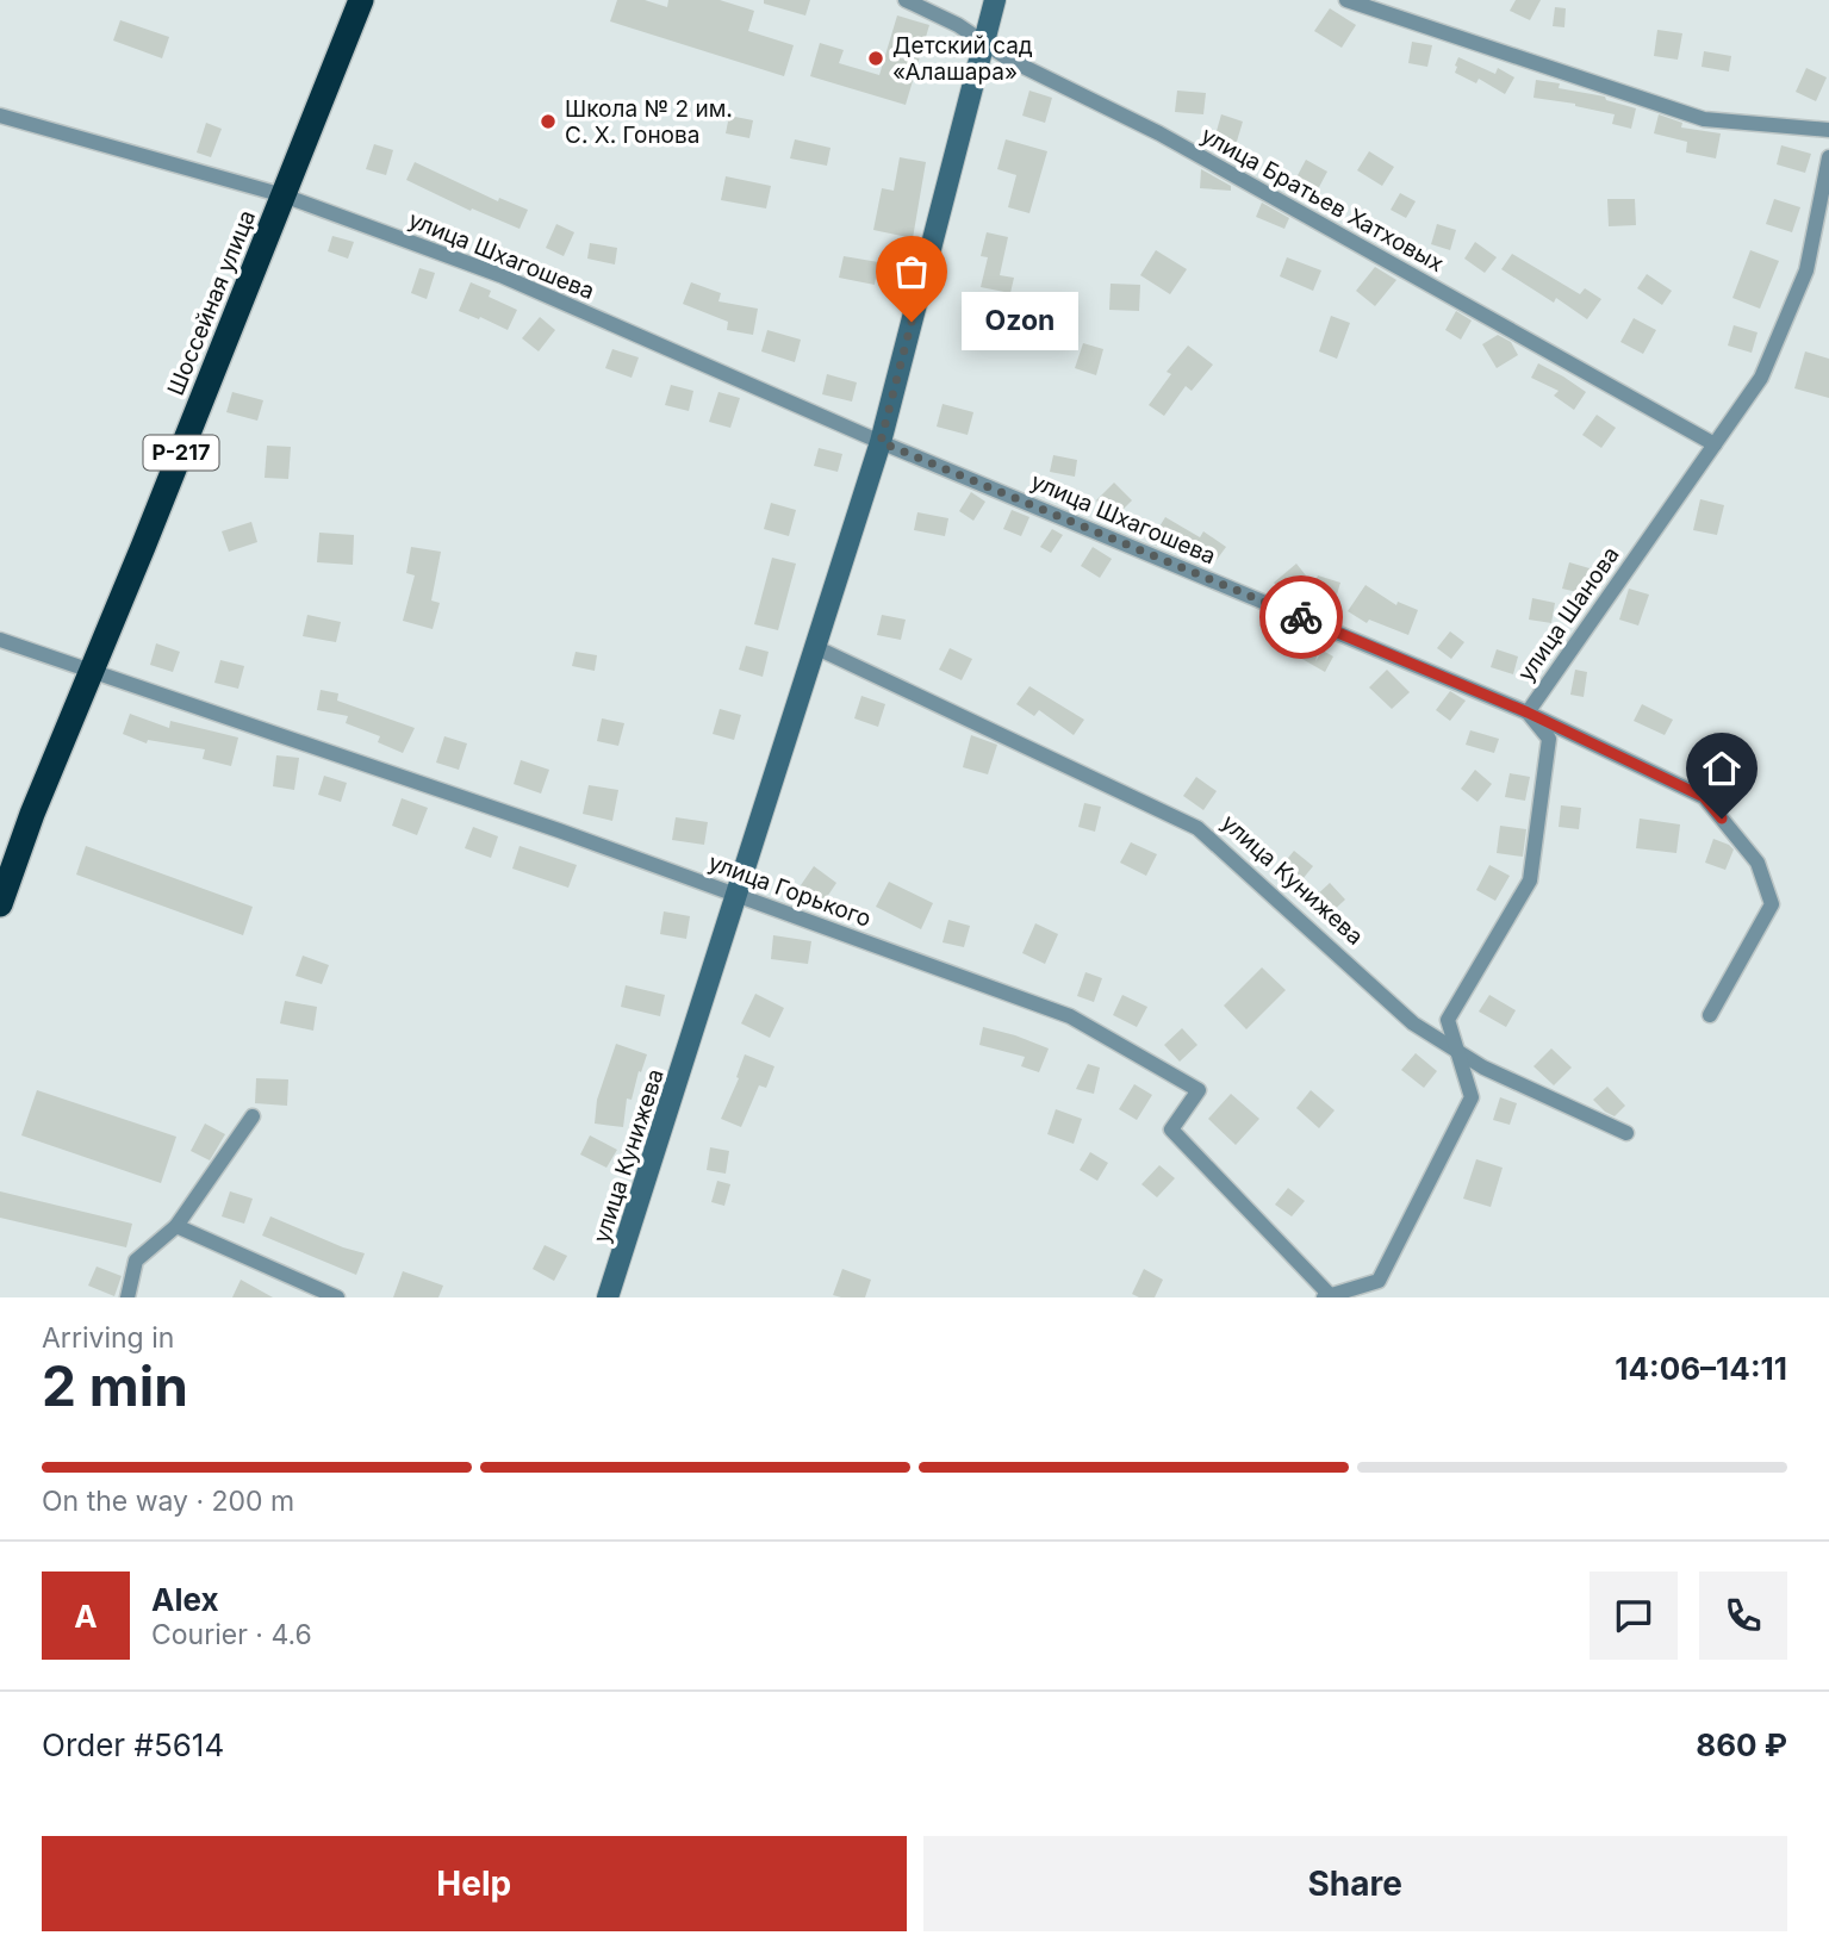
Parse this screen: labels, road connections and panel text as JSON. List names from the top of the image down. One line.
{"streets":{"highway":["Шоссейная улица","Р-217"],"street":["улица Братьев Хатховых","улица Шхагошева","улица Шанова","улица Кунижева","улица Горького"]},"crossings":[["улица Братьев Хатховых","улица Шанова"],["улица Братьев Хатховых","улица Кунижева"],["улица Шхагошева","Шоссейная улица"],["улица Шхагошева","улица Шанова"],["улица Шхагошева","улица Кунижева"],["Шоссейная улица","улица Горького"],["улица Шанова","улица Кунижева"],["улица Шанова","улица Горького"],["улица Кунижева","улица Горького"]],"places":["Детский сад «Алашара»","Школа № 2 им. С. Х. Гонова","Ozon"],"page":{"bubble":"Ozon","heading":["2 min","Arriving in","14:06–14:11"],"panel":["Alex","Courier · 4.6","Order #5614","860 ₽"],"bar":"On the way · 200 m","round":"A","buttons":["Help","Share"]}}
